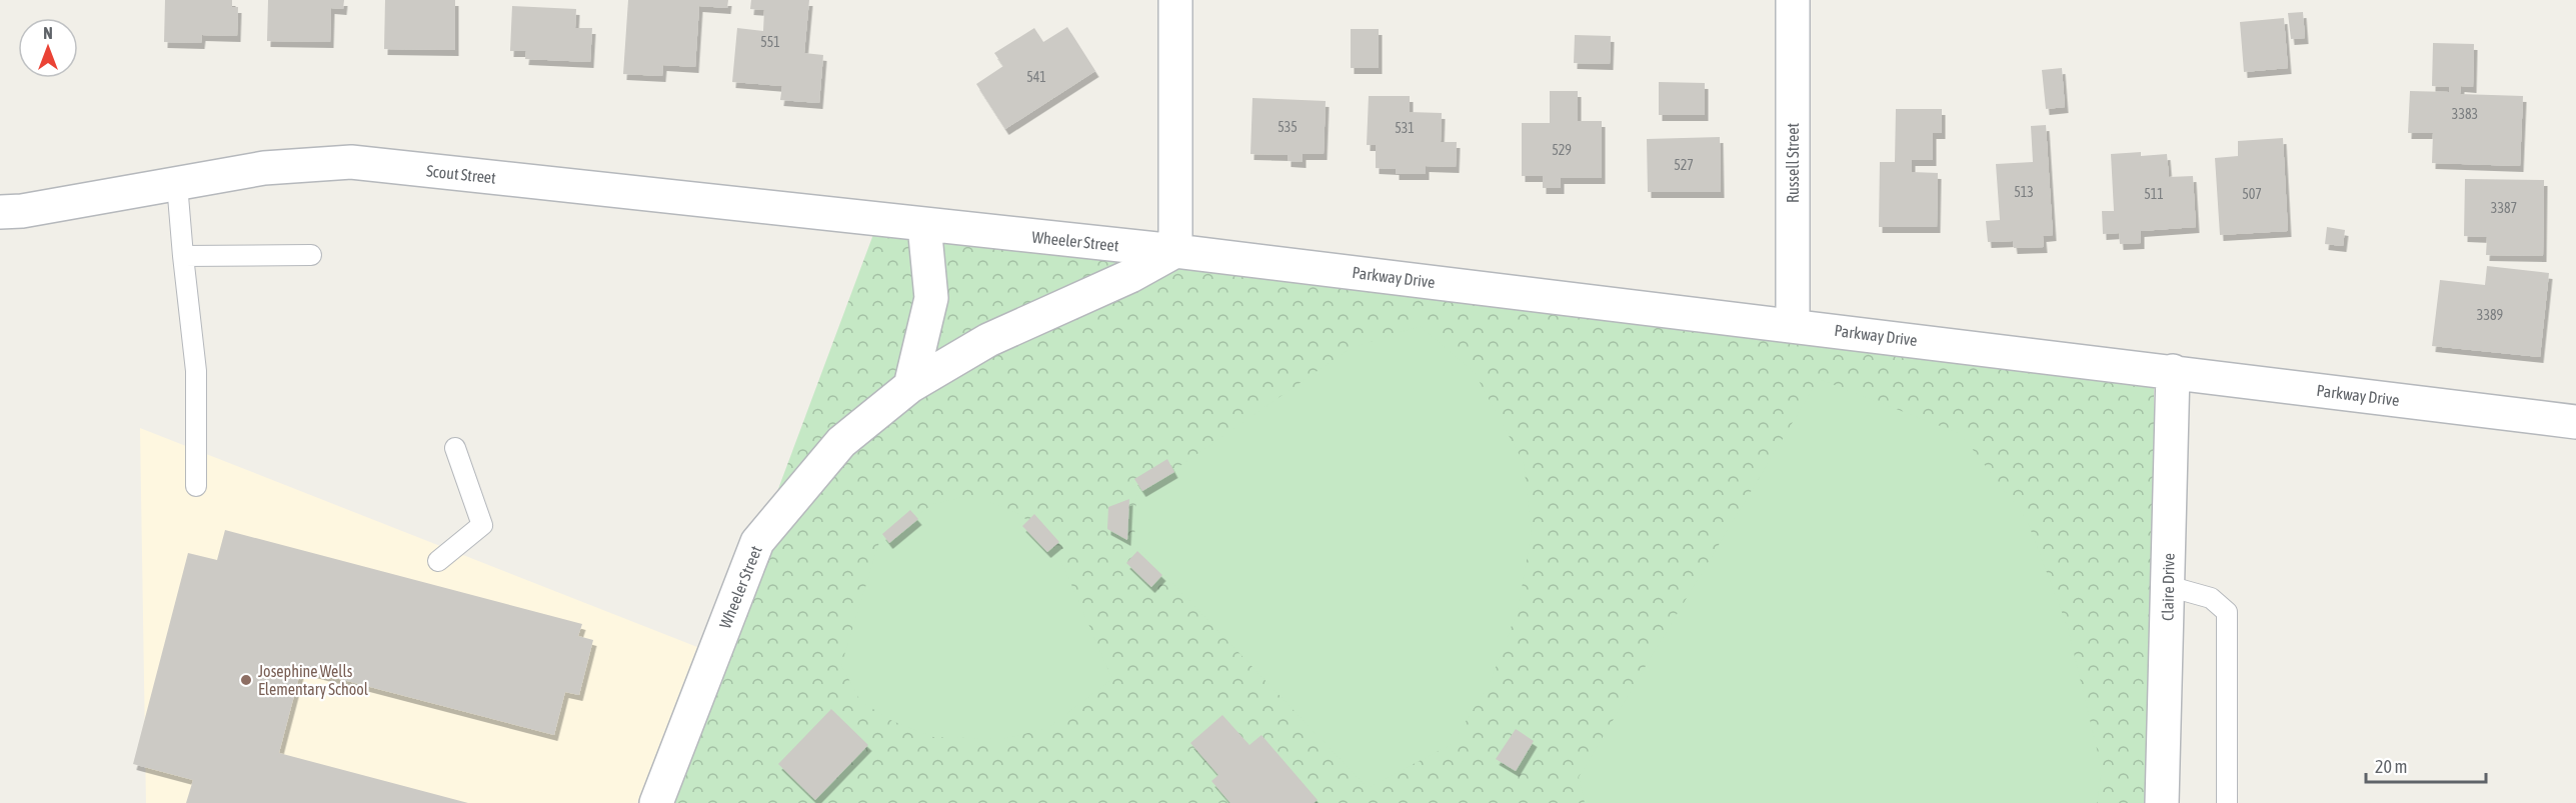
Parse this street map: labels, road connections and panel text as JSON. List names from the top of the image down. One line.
{"streets":{"street":["Russell Street","Scout Street","Wheeler Street","Parkway Drive","Claire Drive"]},"crossings":[["Russell Street","Parkway Drive"],["Scout Street","Wheeler Street"],["Wheeler Street","Parkway Drive"],["Parkway Drive","Claire Drive"]],"places":["Josephine Wells Elementary School"],"house_numbers":["551","541","3383","535","531","529","527","513","511","507","3387","3389"],"scale_bar":"20 m","north":"top"}
